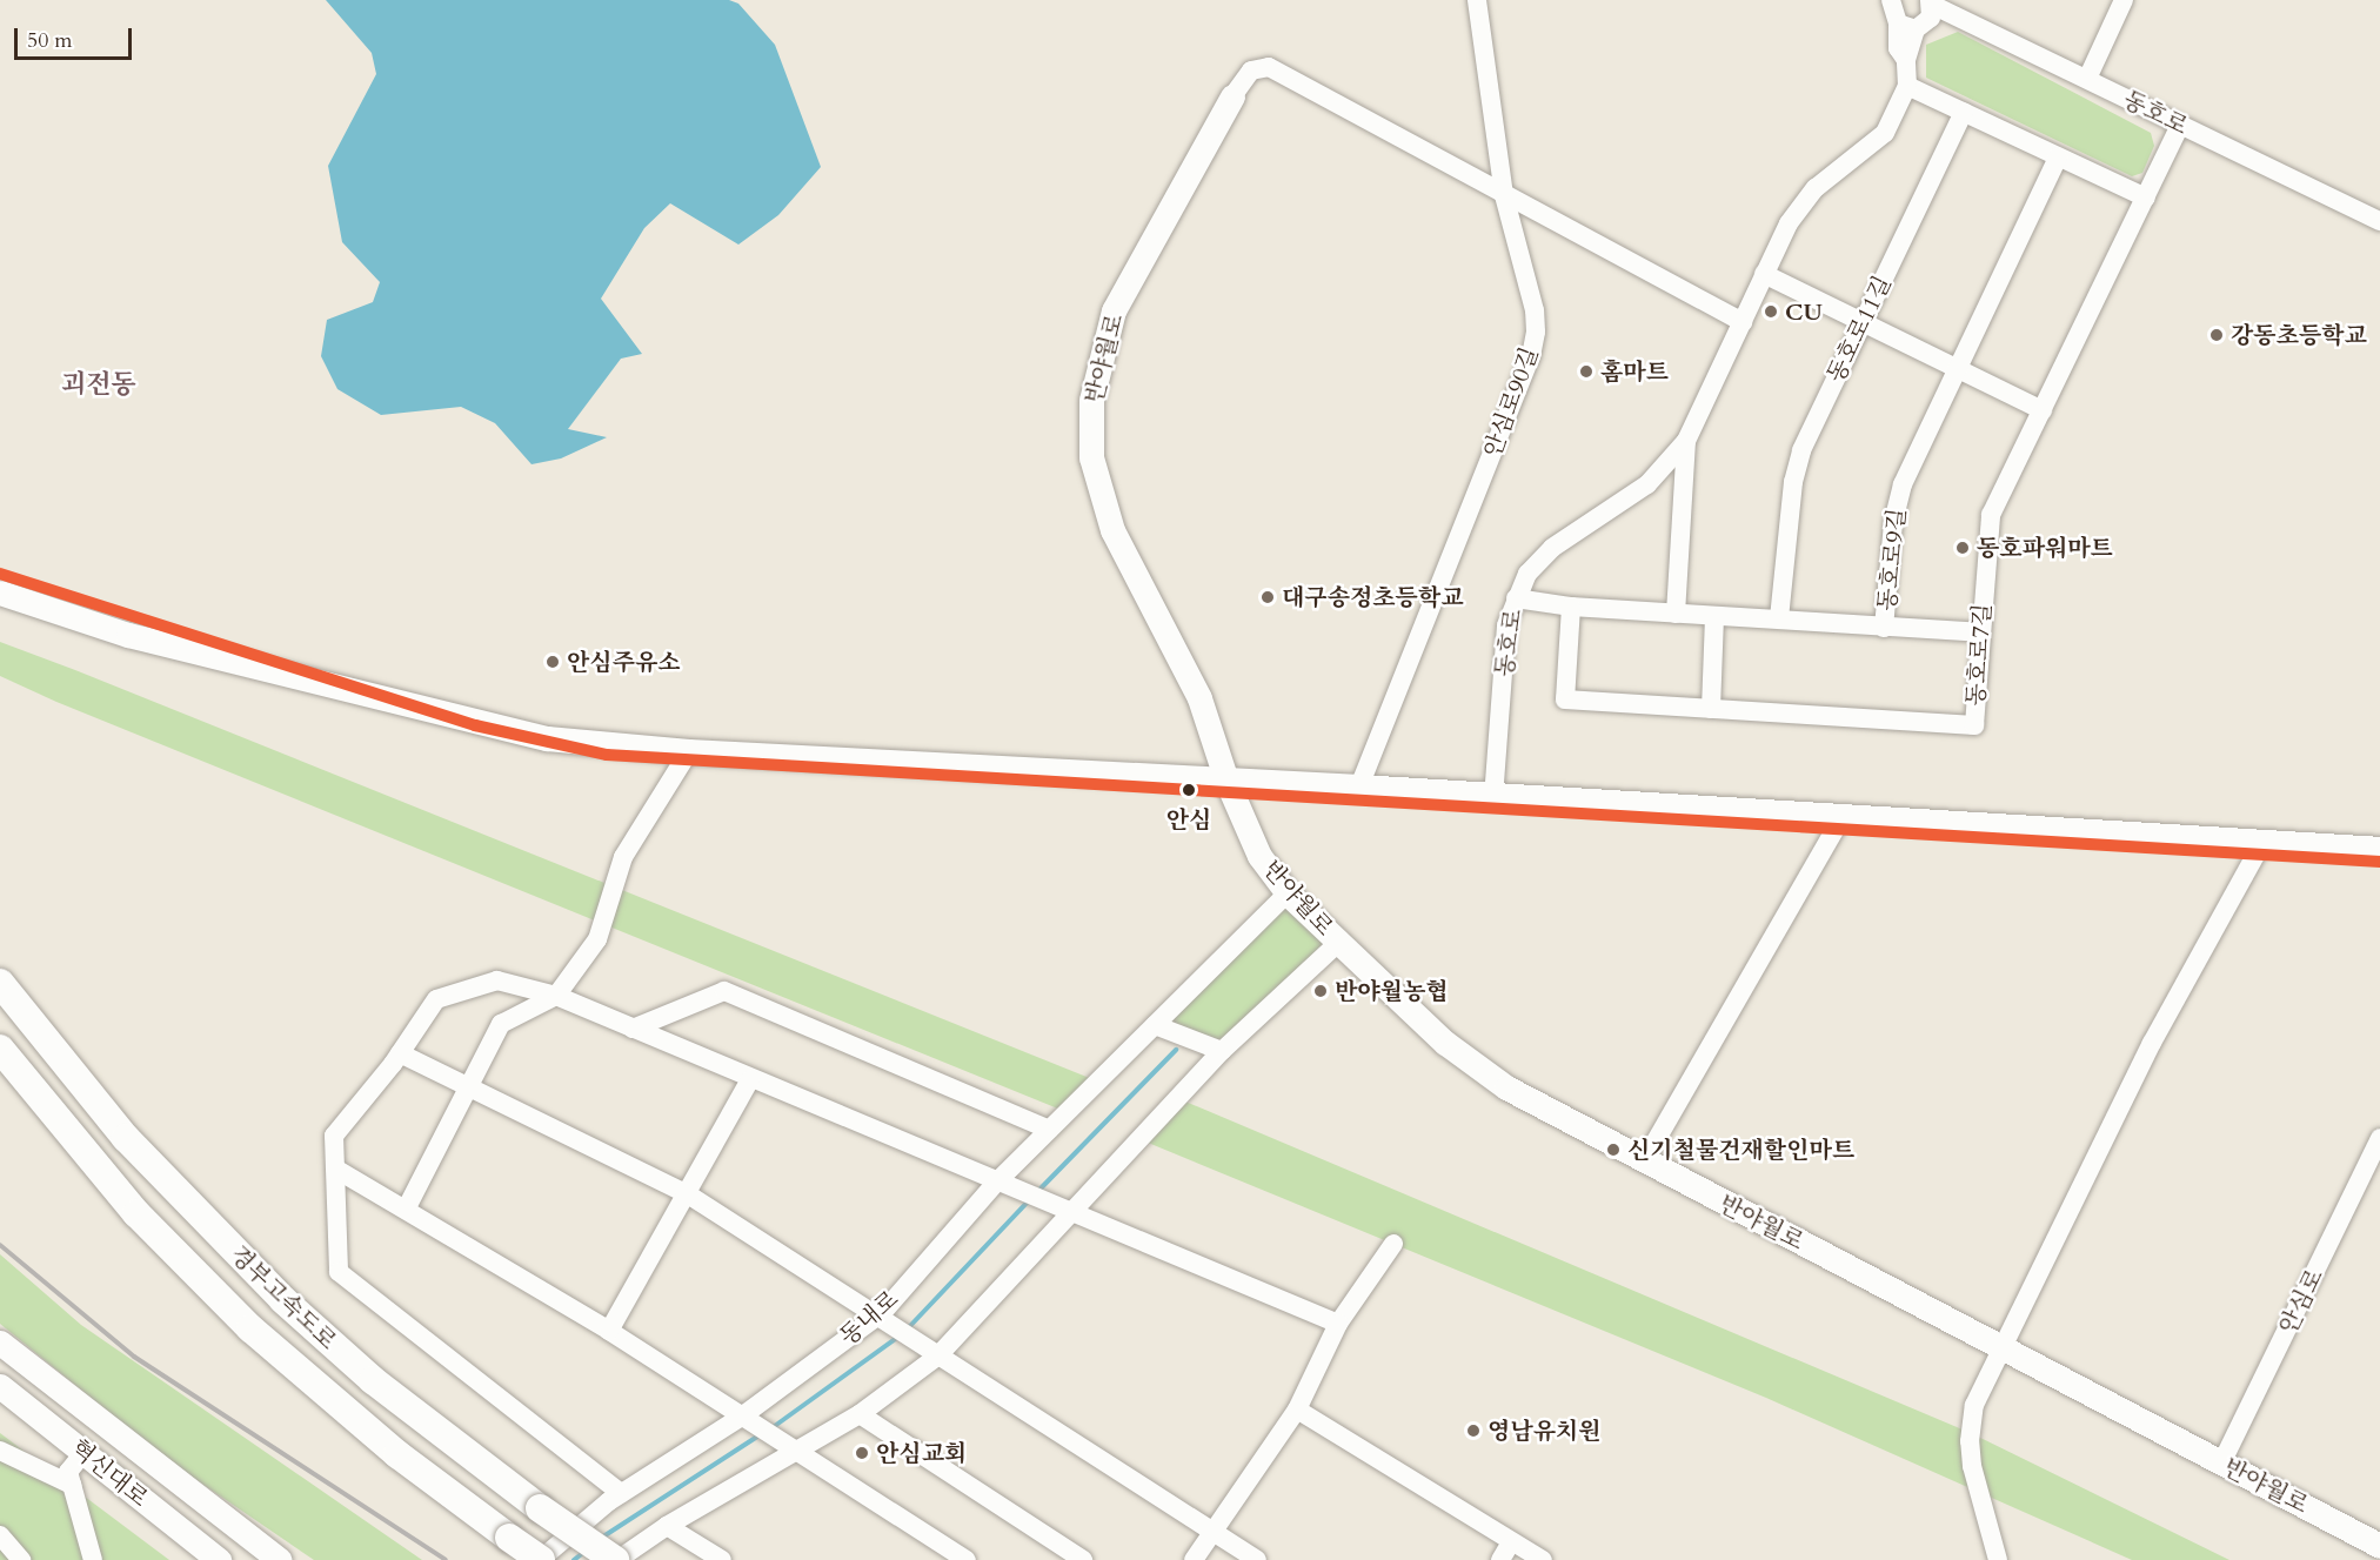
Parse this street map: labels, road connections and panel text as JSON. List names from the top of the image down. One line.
{"streets":{"highway":["경부고속도로"],"main road":["반야월로","혁신대로"],"street":["동호로","동호로11길","안심로90길","동호로9길","동호로7길","안심로","동내로"]},"crossings":[["동호로","동호로9길"],["동호로","동호로7길"],["동호로11길","동호로9길"],["반야월로","안심로"],["반야월로","동내로"],["동호로9길","동호로7길"],["경부고속도로","동내로"]],"districts":["괴전동"],"places":["CU","강동초등학교","홈마트","동호파워마트","대구송정초등학교","안심주유소","안심","반야월농협","신기철물건재할인마트","영남유치원","안심교회"],"scale_bar":"50 m"}
